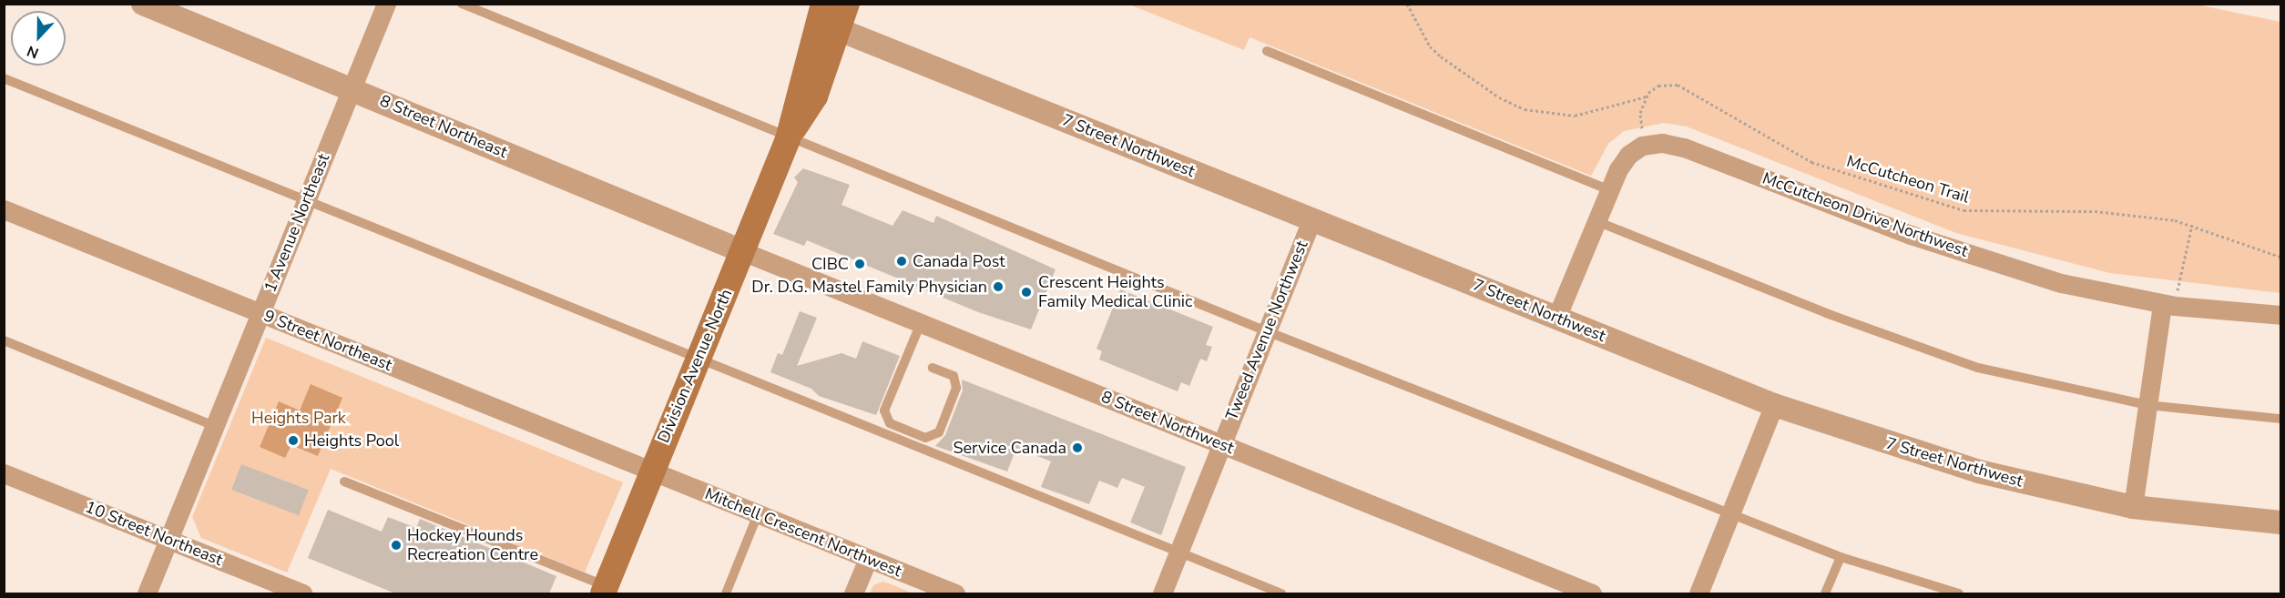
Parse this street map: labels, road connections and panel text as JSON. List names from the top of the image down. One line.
{"streets":{"main road":["Division Avenue North"],"street":["8 Street Northeast","7 Street Northwest","McCutcheon Drive Northwest","1 Avenue Northeast","Tweed Avenue Northwest","9 Street Northeast","8 Street Northwest","Mitchell Crescent Northwest","10 Street Northeast"],"path":["McCutcheon Trail"]},"crossings":[["8 Street Northeast","1 Avenue Northeast"],["8 Street Northeast","Division Avenue North"],["8 Street Northeast","8 Street Northwest"],["7 Street Northwest","Tweed Avenue Northwest"],["7 Street Northwest","Division Avenue North"],["1 Avenue Northeast","9 Street Northeast"],["1 Avenue Northeast","10 Street Northeast"],["Tweed Avenue Northwest","8 Street Northwest"],["9 Street Northeast","Division Avenue North"],["9 Street Northeast","Mitchell Crescent Northwest"],["Division Avenue North","8 Street Northwest"],["Division Avenue North","Mitchell Crescent Northwest"]],"parks":["Heights Park"],"places":["Canada Post","CIBC","Dr. D.G. Mastel Family Physician","Crescent Heights Family Medical Clinic","Heights Pool","Service Canada","Hockey Hounds Recreation Centre"],"north":"bottom"}
